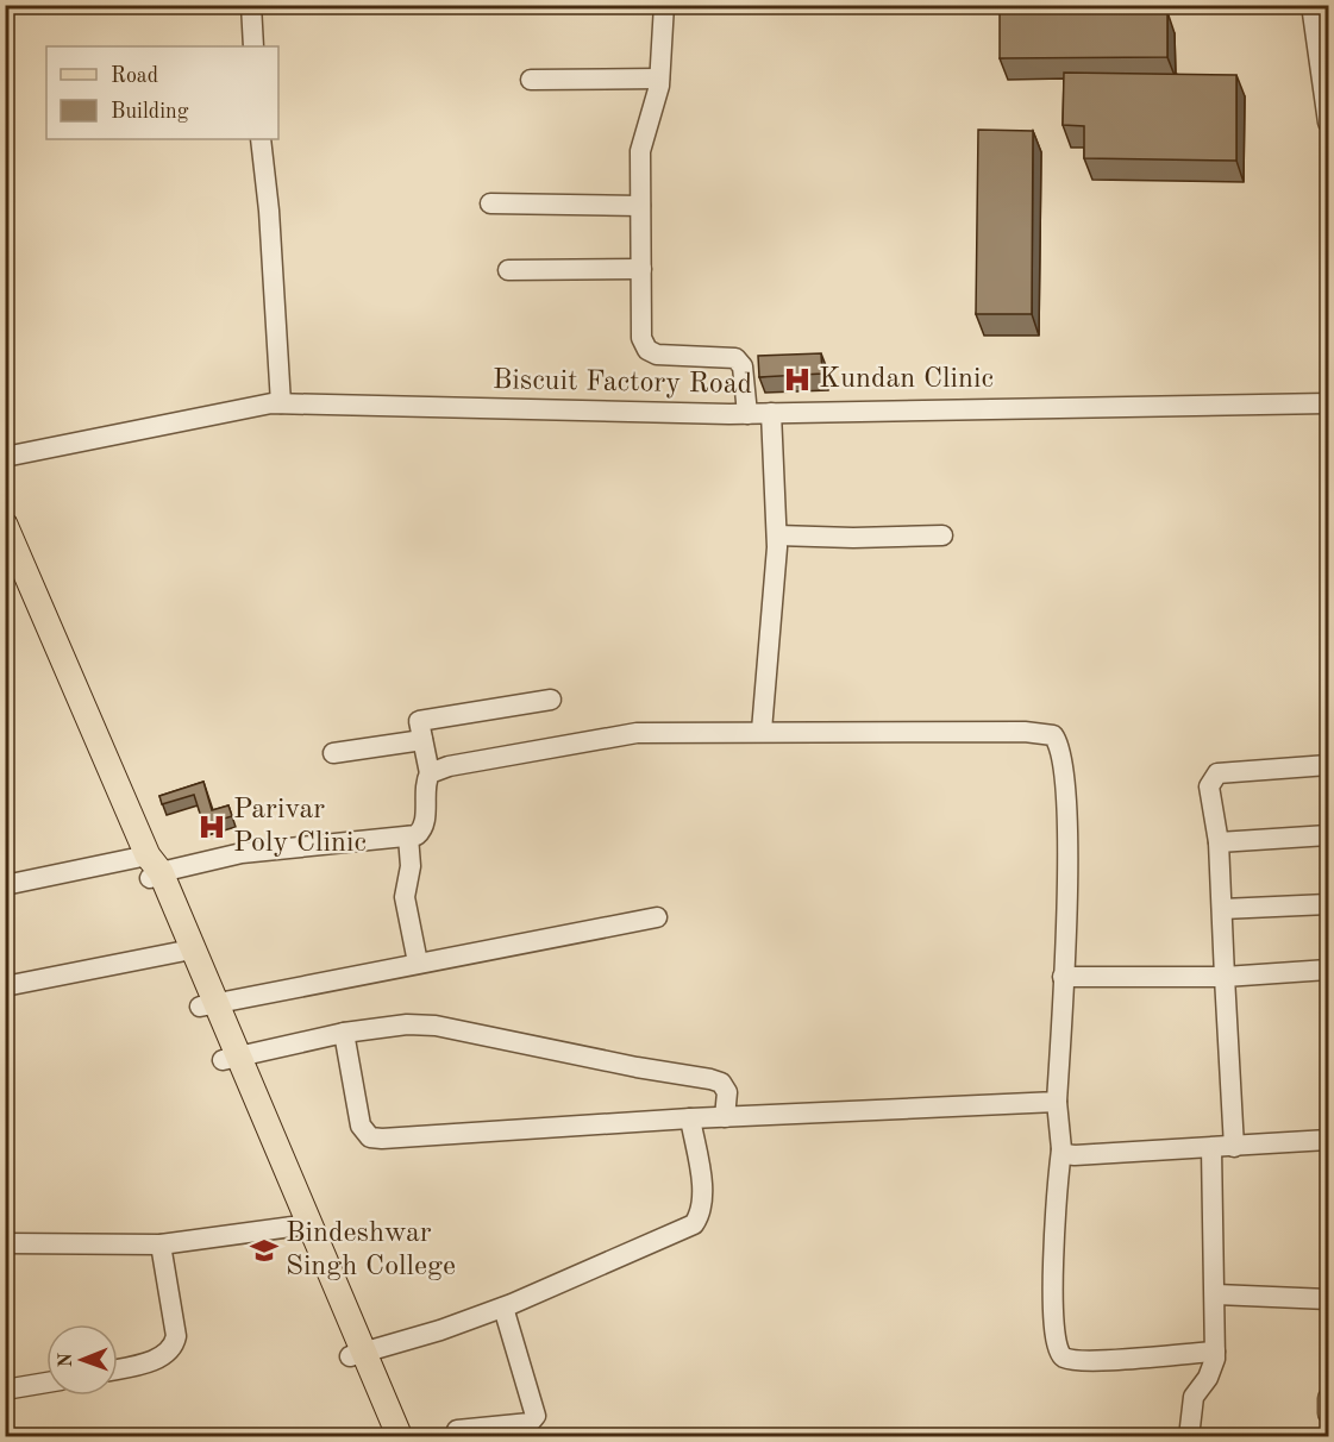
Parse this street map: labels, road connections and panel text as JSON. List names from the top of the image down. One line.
{"streets":{"street":["Biscuit Factory Road"]},"places":{"hospital":["Kundan Clinic","Parivar Poly Clinic"],"school or university":["Bindeshwar Singh College"]},"legend":["Road","Building"],"north":"left"}
